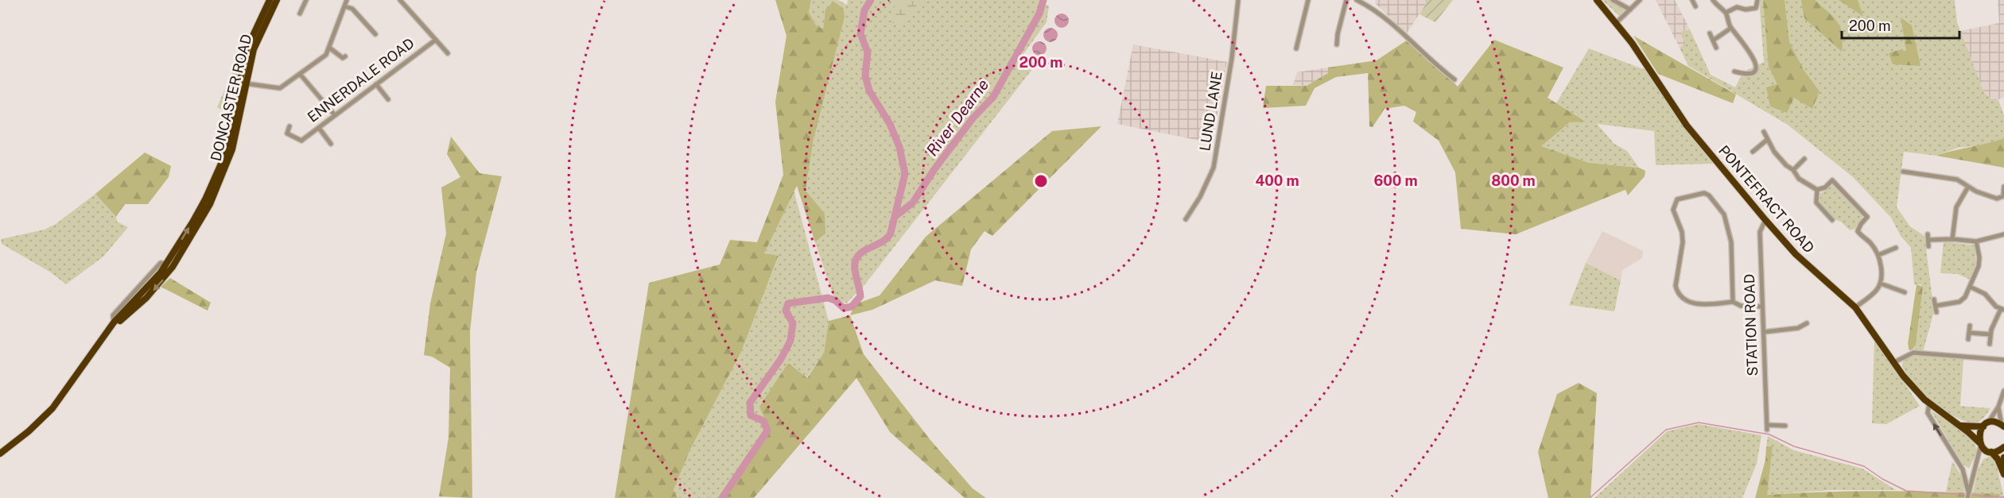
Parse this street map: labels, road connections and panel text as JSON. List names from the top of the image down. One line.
{"streets":{"highway":["DONCASTER ROAD","PONTEFRACT ROAD"],"street":["ENNERDALE ROAD","LUND LANE","STATION ROAD"]},"crossings":[["PONTEFRACT ROAD","STATION ROAD"]],"water":["River Dearne"],"scale_bar":"200 m","rings":["200 m","400 m","600 m","800 m"]}
